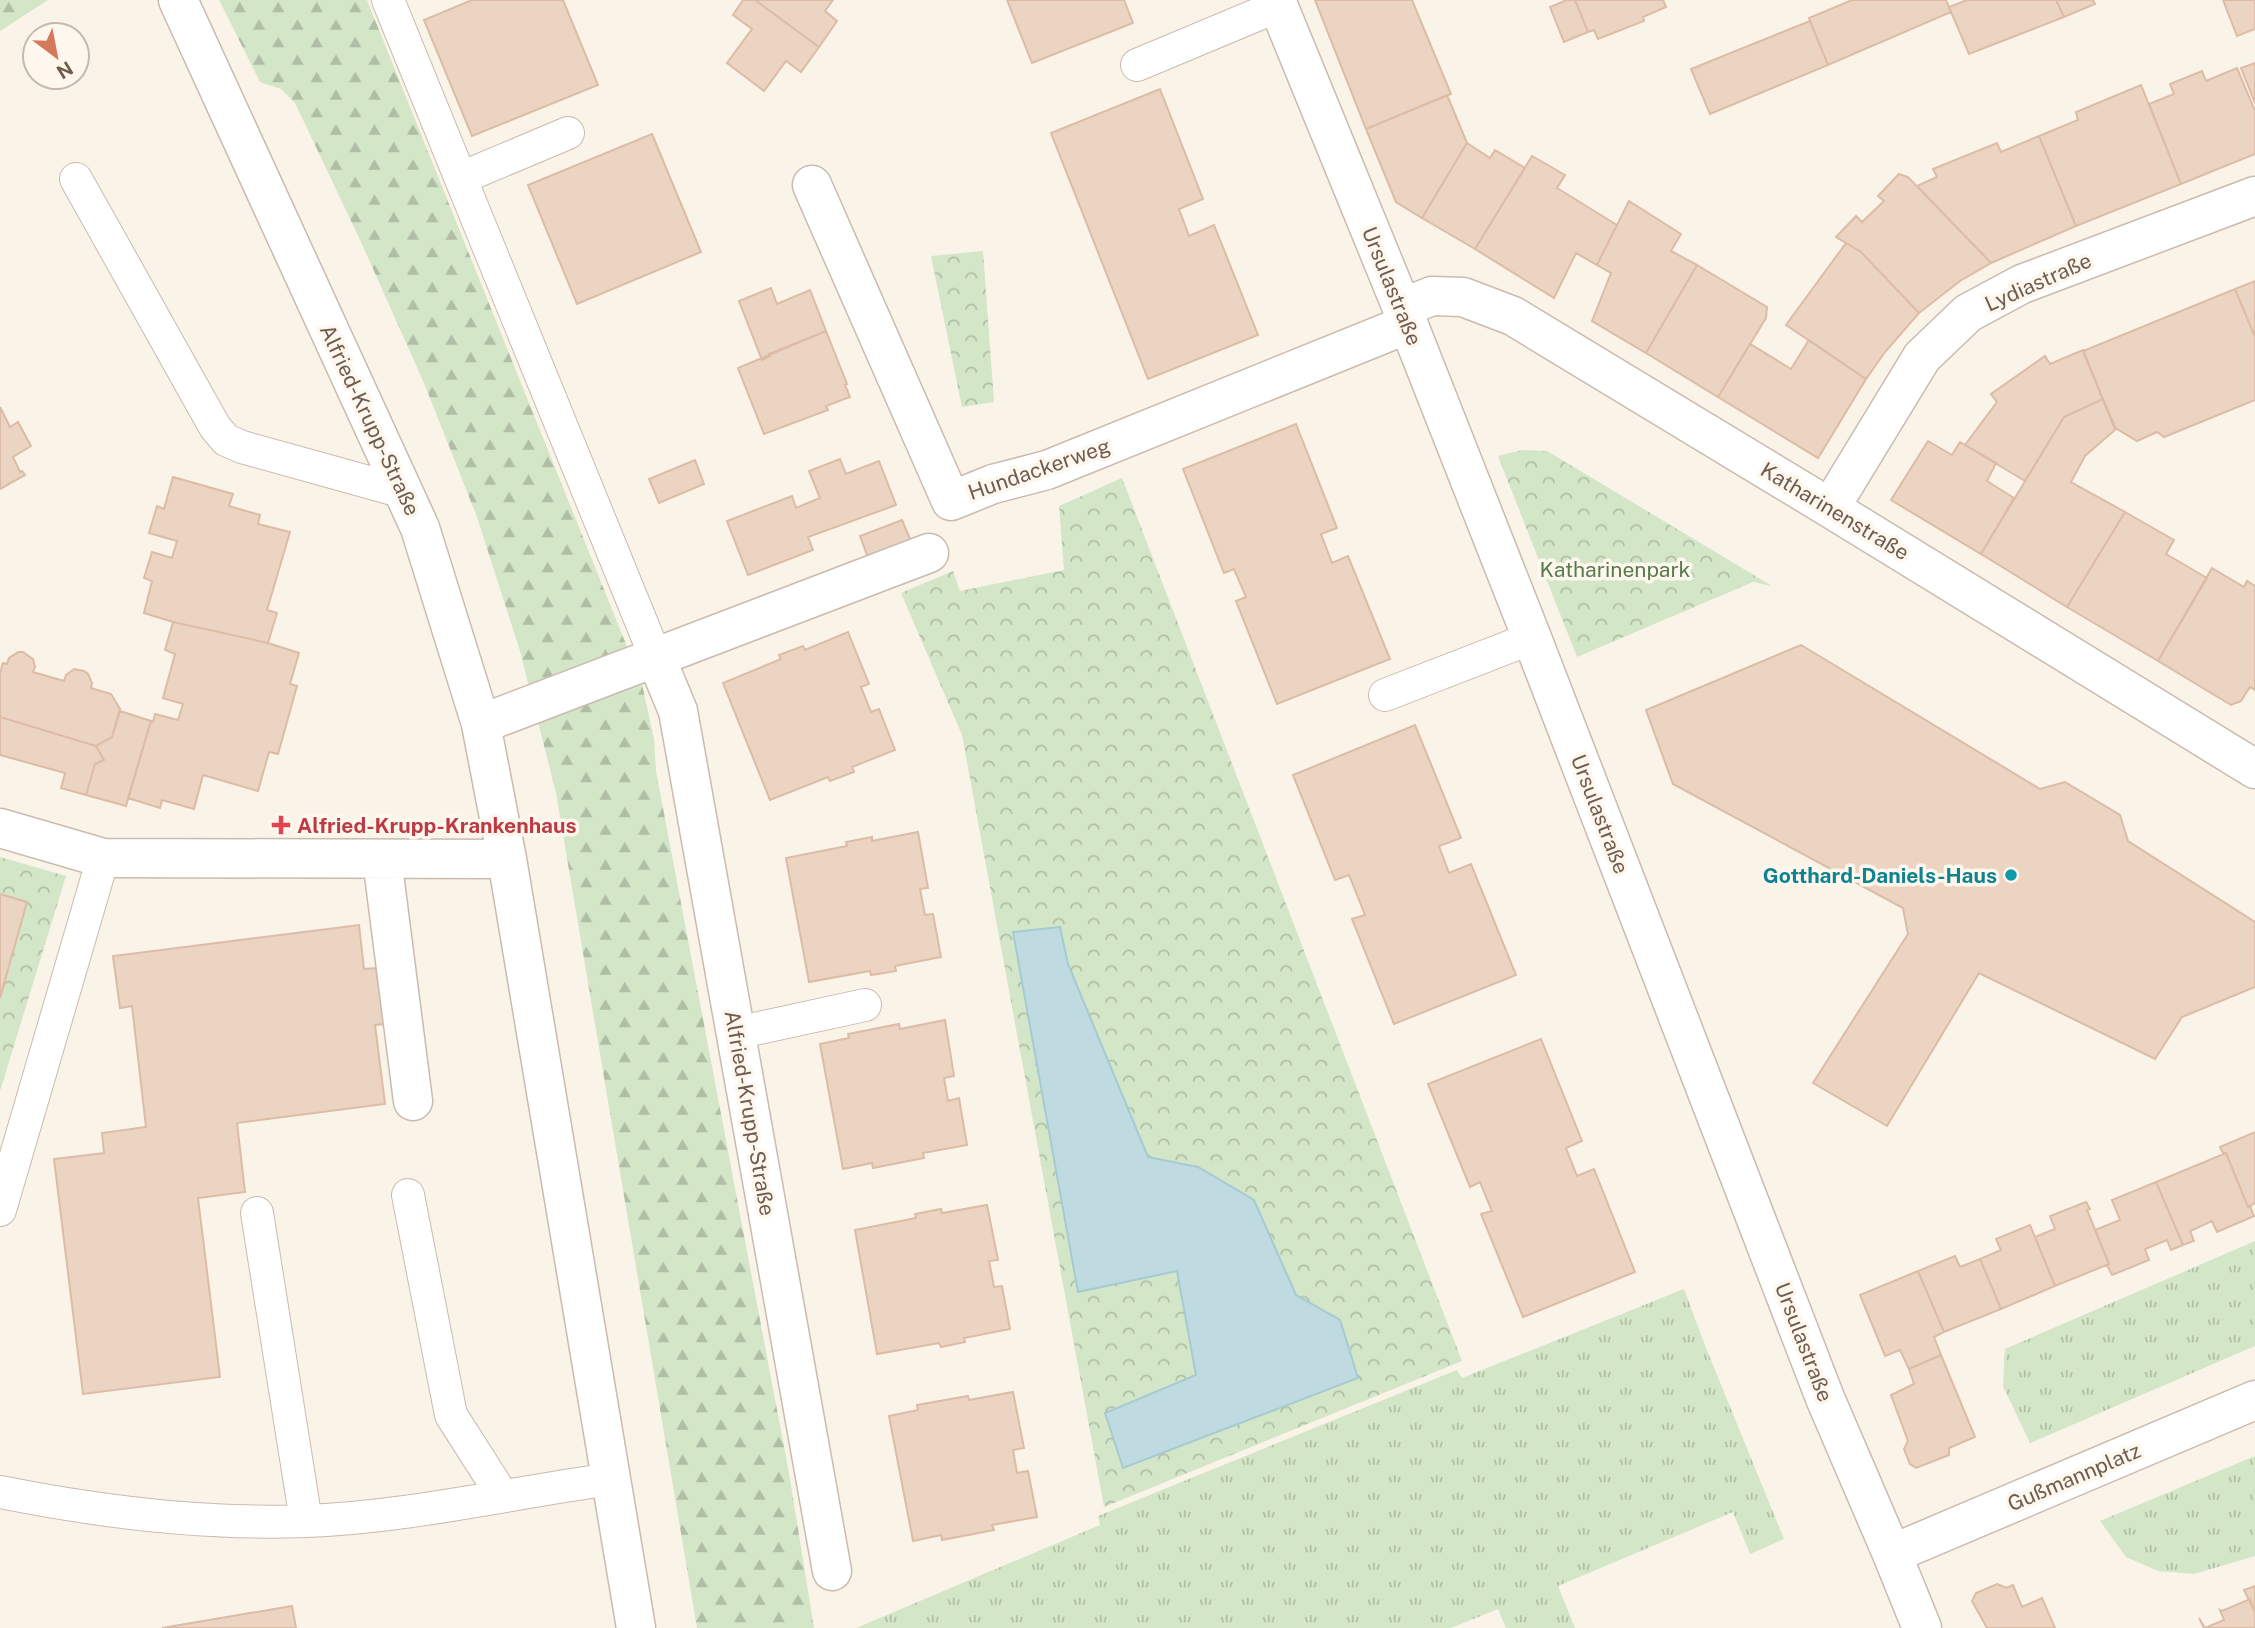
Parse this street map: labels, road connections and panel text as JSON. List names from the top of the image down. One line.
{"streets":{"street":["Lydiastraße","Ursulastraße","Alfried-Krupp-Straße","Hundackerweg","Katharinenstraße","Gußmannplatz"]},"crossings":[["Lydiastraße","Katharinenstraße"],["Ursulastraße","Hundackerweg"],["Ursulastraße","Katharinenstraße"],["Ursulastraße","Gußmannplatz"],["Hundackerweg","Katharinenstraße"]],"parks":["Katharinenpark"],"places":{"health":["Alfried-Krupp-Krankenhaus"],"other":["Gotthard-Daniels-Haus"]},"north":"bottom right"}
